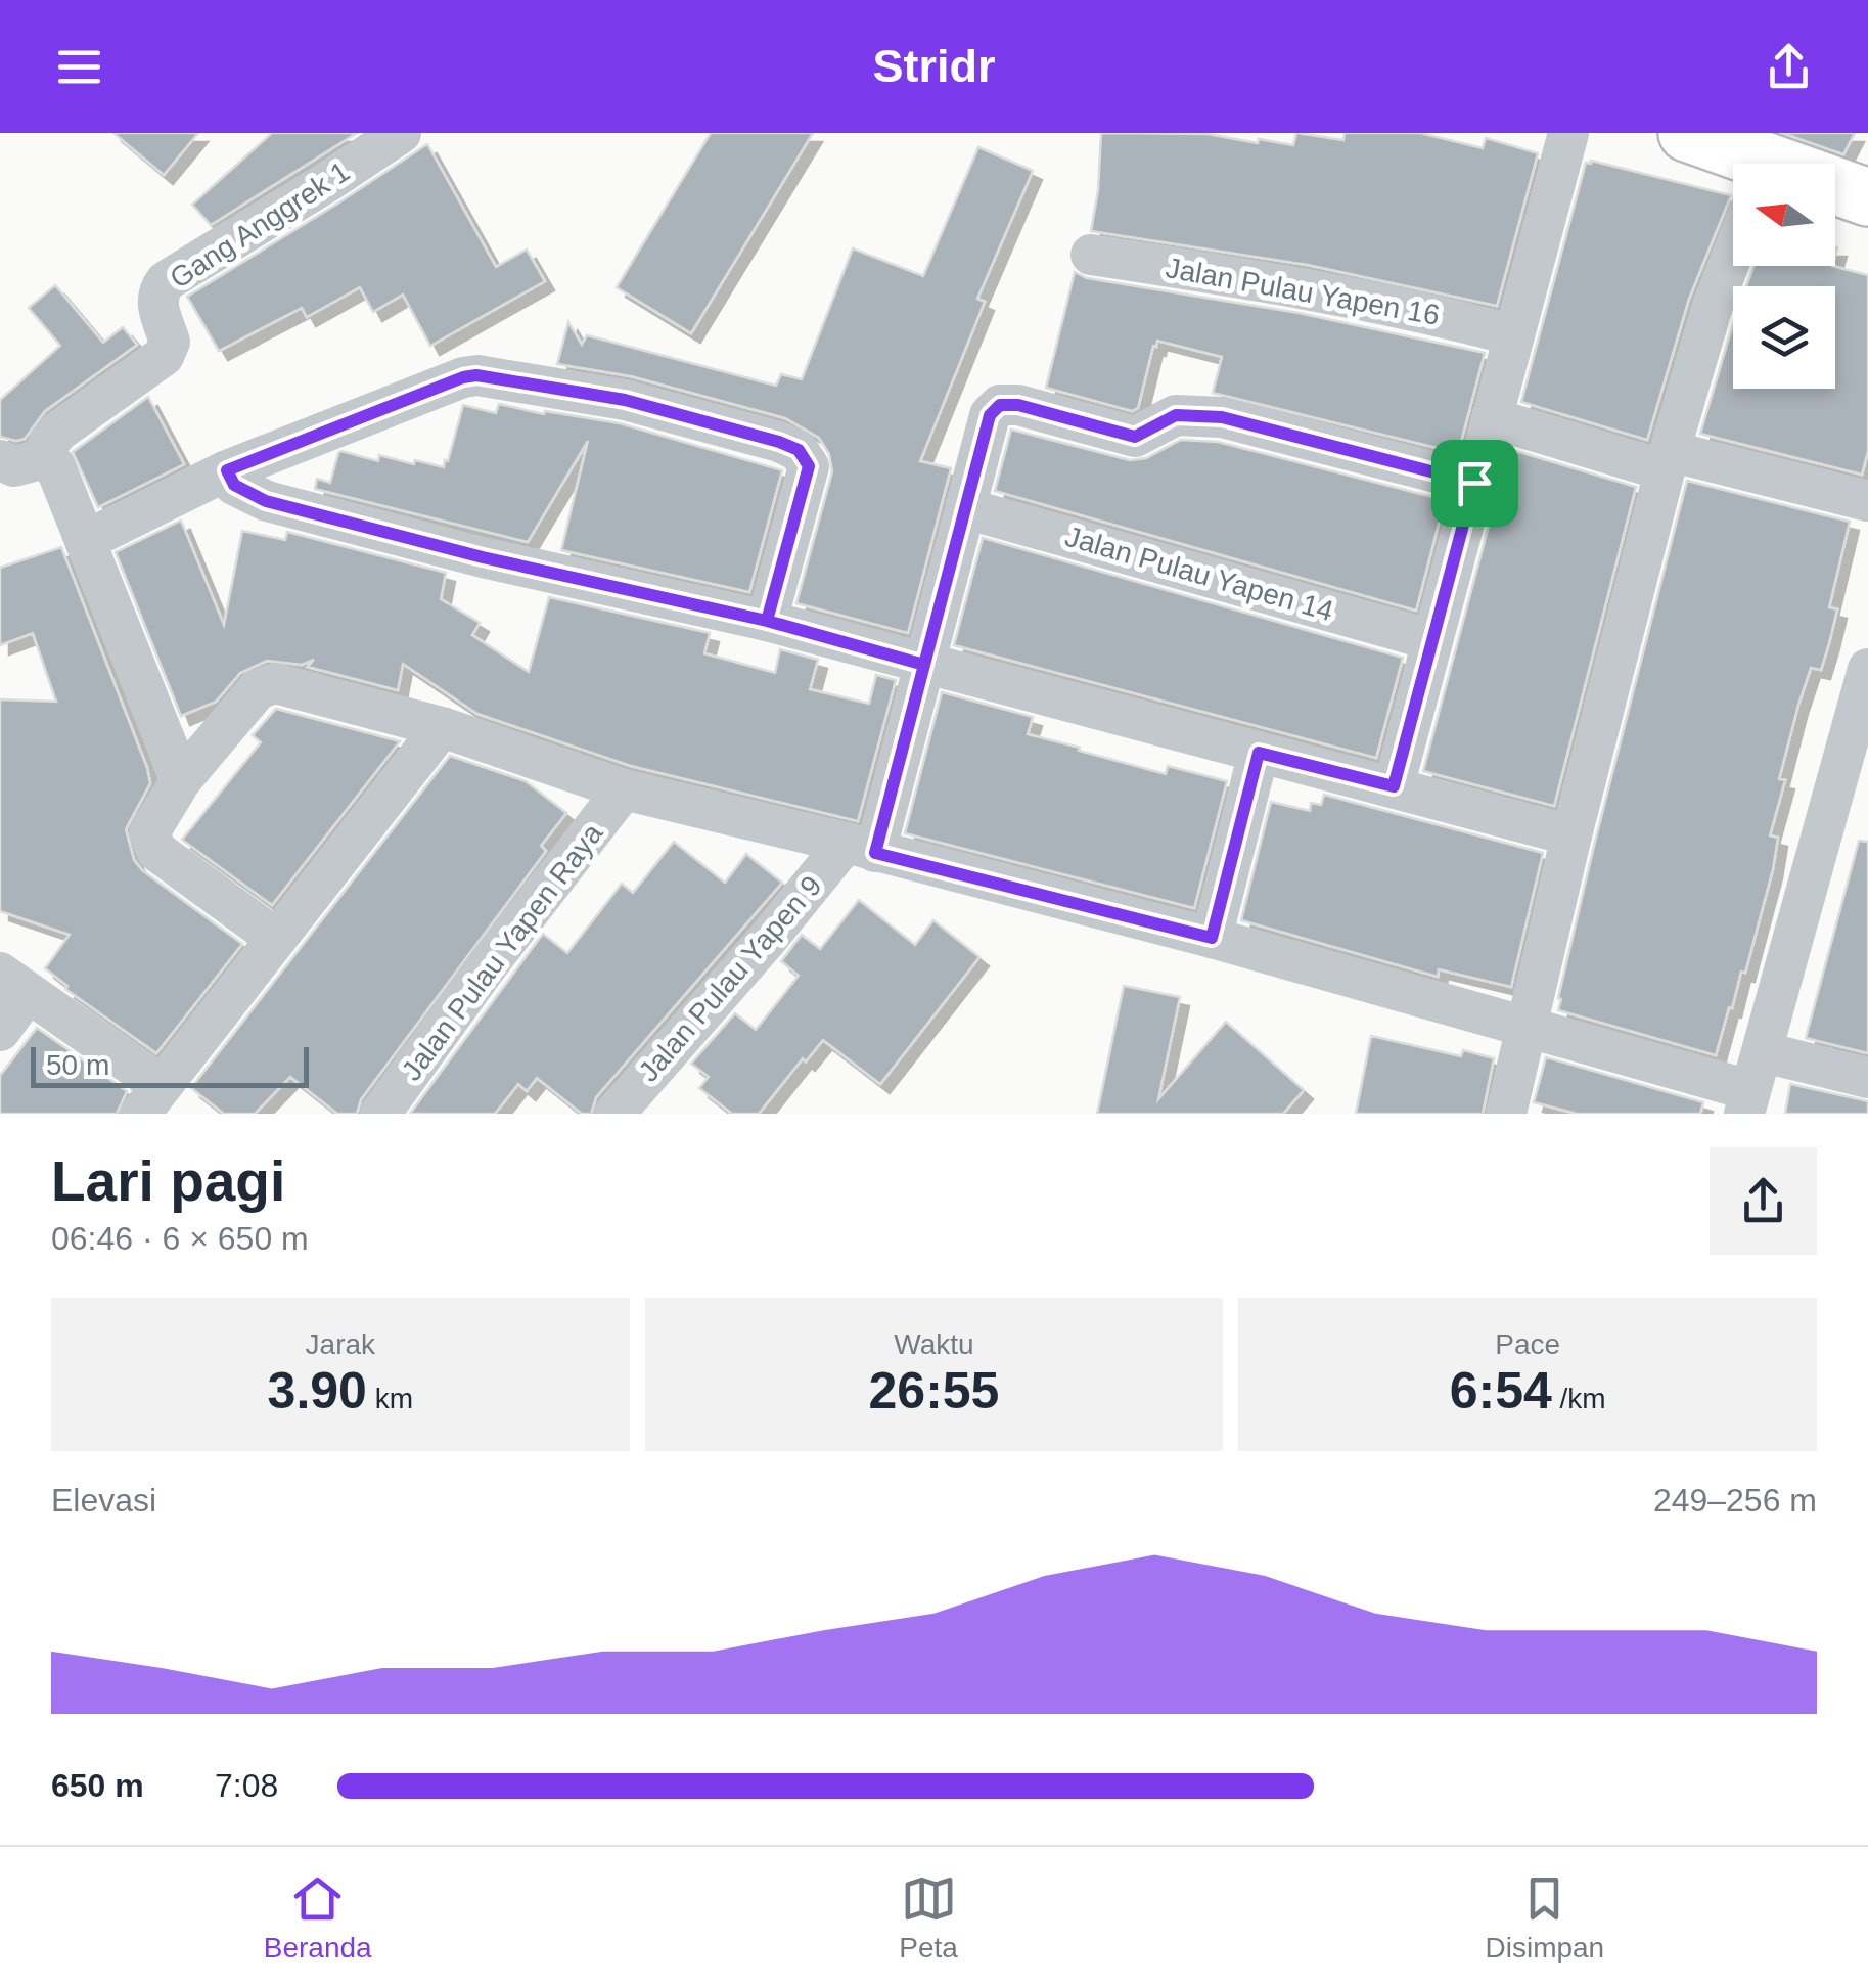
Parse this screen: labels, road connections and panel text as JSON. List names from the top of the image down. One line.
{"streets":{"street":["Gang Anggrek 1","Jalan Pulau Yapen 16","Jalan Pulau Yapen 14","Jalan Pulau Yapen Raya","Jalan Pulau Yapen 9"]},"scale_bar":"50 m","north":"left","page":{"header":"Stridr","scale":"50 m","heading":["Lari pagi","06:46 · 6 × 650 m"],"stats":[["Jarak","3.90 km"],["Waktu","26:55"],["Pace","6:54 /km"]],"chart":["Elevasi","249–256 m"],"list":[{"name":"650 m","note":"7:08"}],"tabs":["Beranda","Peta","Disimpan"]}}
